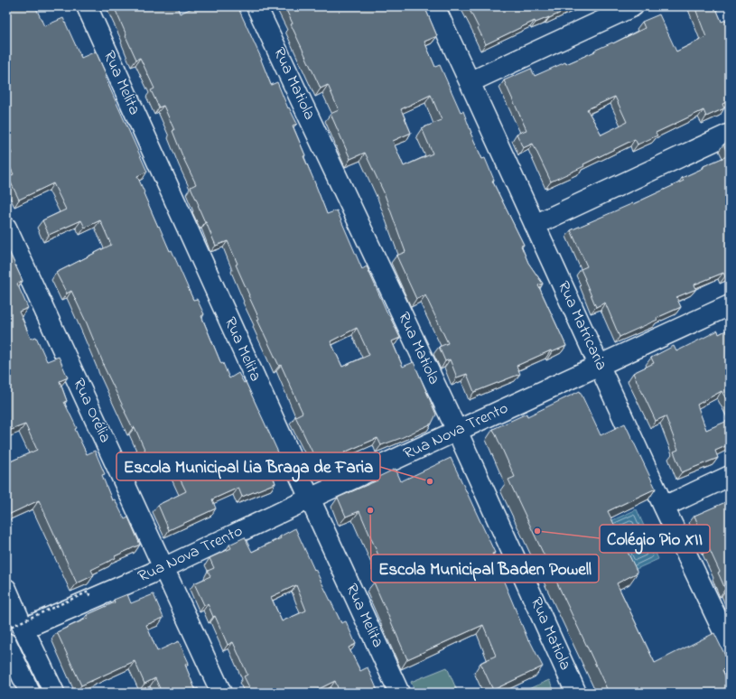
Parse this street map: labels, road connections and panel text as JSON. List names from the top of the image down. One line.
{"streets":{"main road":["Rua Melita","Rua Matiola","Rua Matricaria","Rua Orélia","Rua Nova Trento"]},"crossings":[["Rua Melita","Rua Nova Trento"],["Rua Matiola","Rua Nova Trento"],["Rua Matricaria","Rua Nova Trento"],["Rua Orélia","Rua Nova Trento"]],"places":["Escola Municipal Lia Braga de Faria","Escola Municipal Baden Powell","Colégio Pio XII"]}
